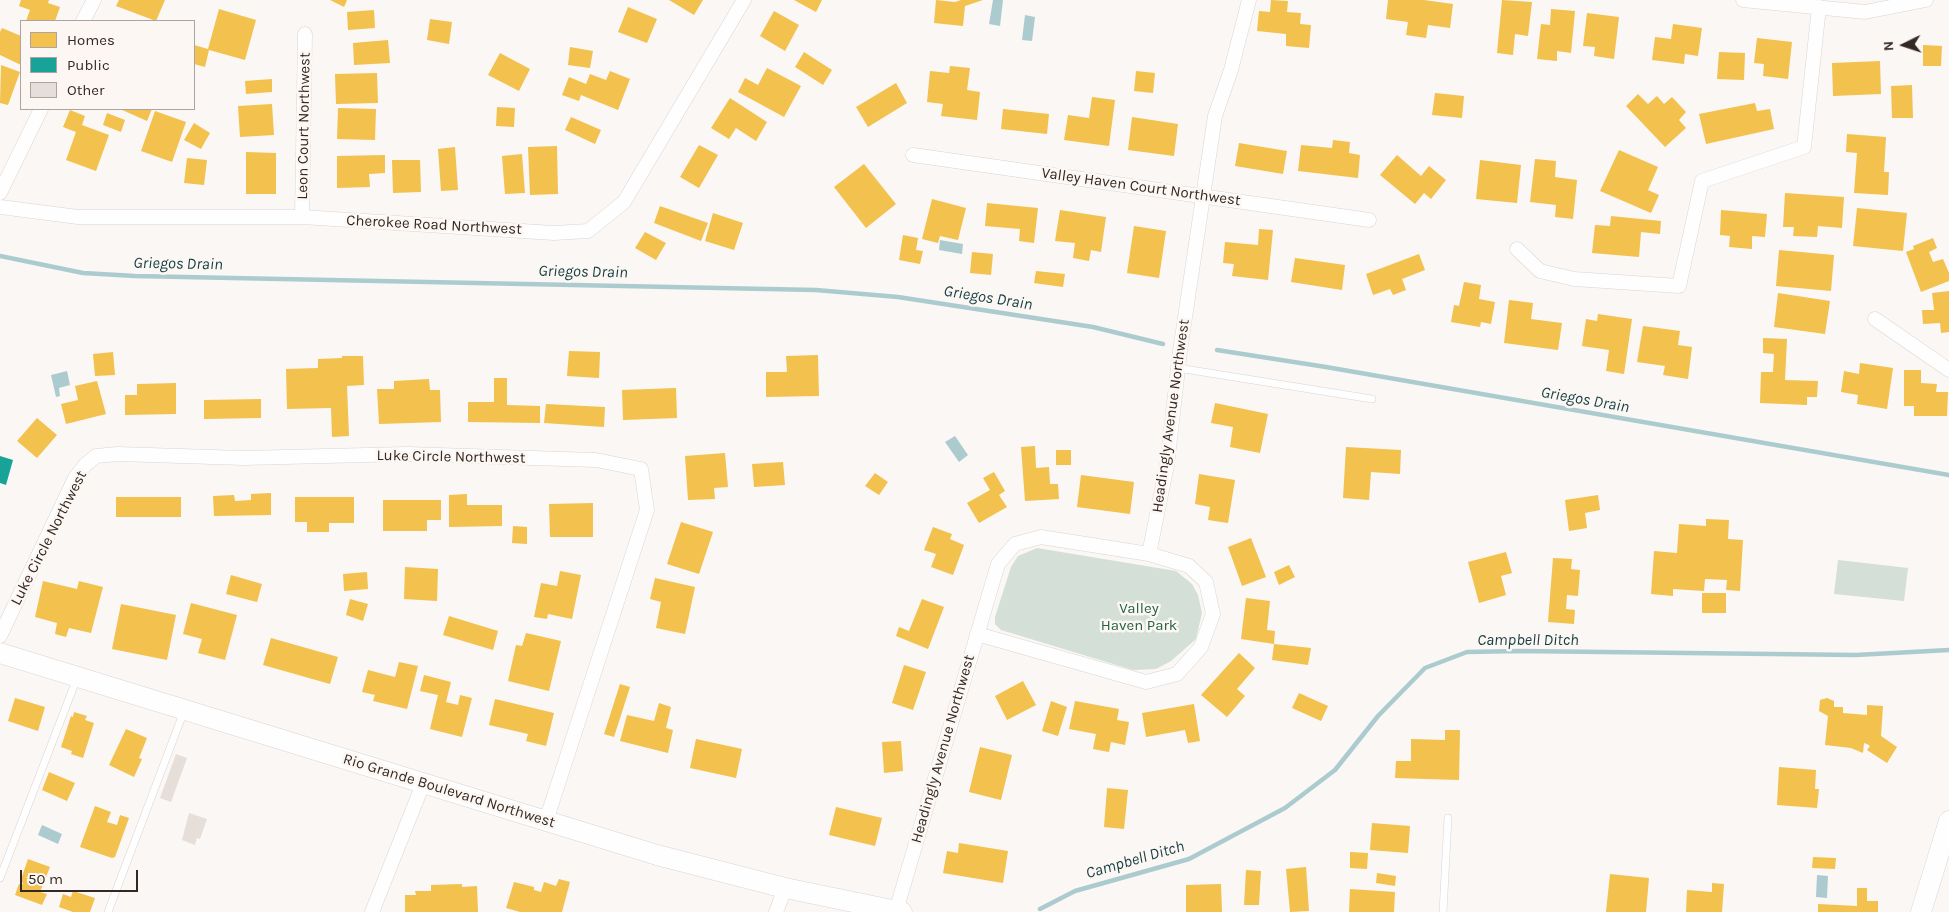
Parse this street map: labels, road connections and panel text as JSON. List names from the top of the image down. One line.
{"streets":{"main road":["Rio Grande Boulevard Northwest"],"street":["Leon Court Northwest","Valley Haven Court Northwest","Cherokee Road Northwest","Headingly Avenue Northwest","Luke Circle Northwest"]},"crossings":[["Leon Court Northwest","Cherokee Road Northwest"],["Valley Haven Court Northwest","Headingly Avenue Northwest"],["Headingly Avenue Northwest","Rio Grande Boulevard Northwest"],["Luke Circle Northwest","Rio Grande Boulevard Northwest"]],"water":["Griegos Drain","Campbell Ditch"],"parks":["Valley Haven Park"],"legend":["Homes","Public","Other"],"scale_bar":"50 m","north":"left"}
